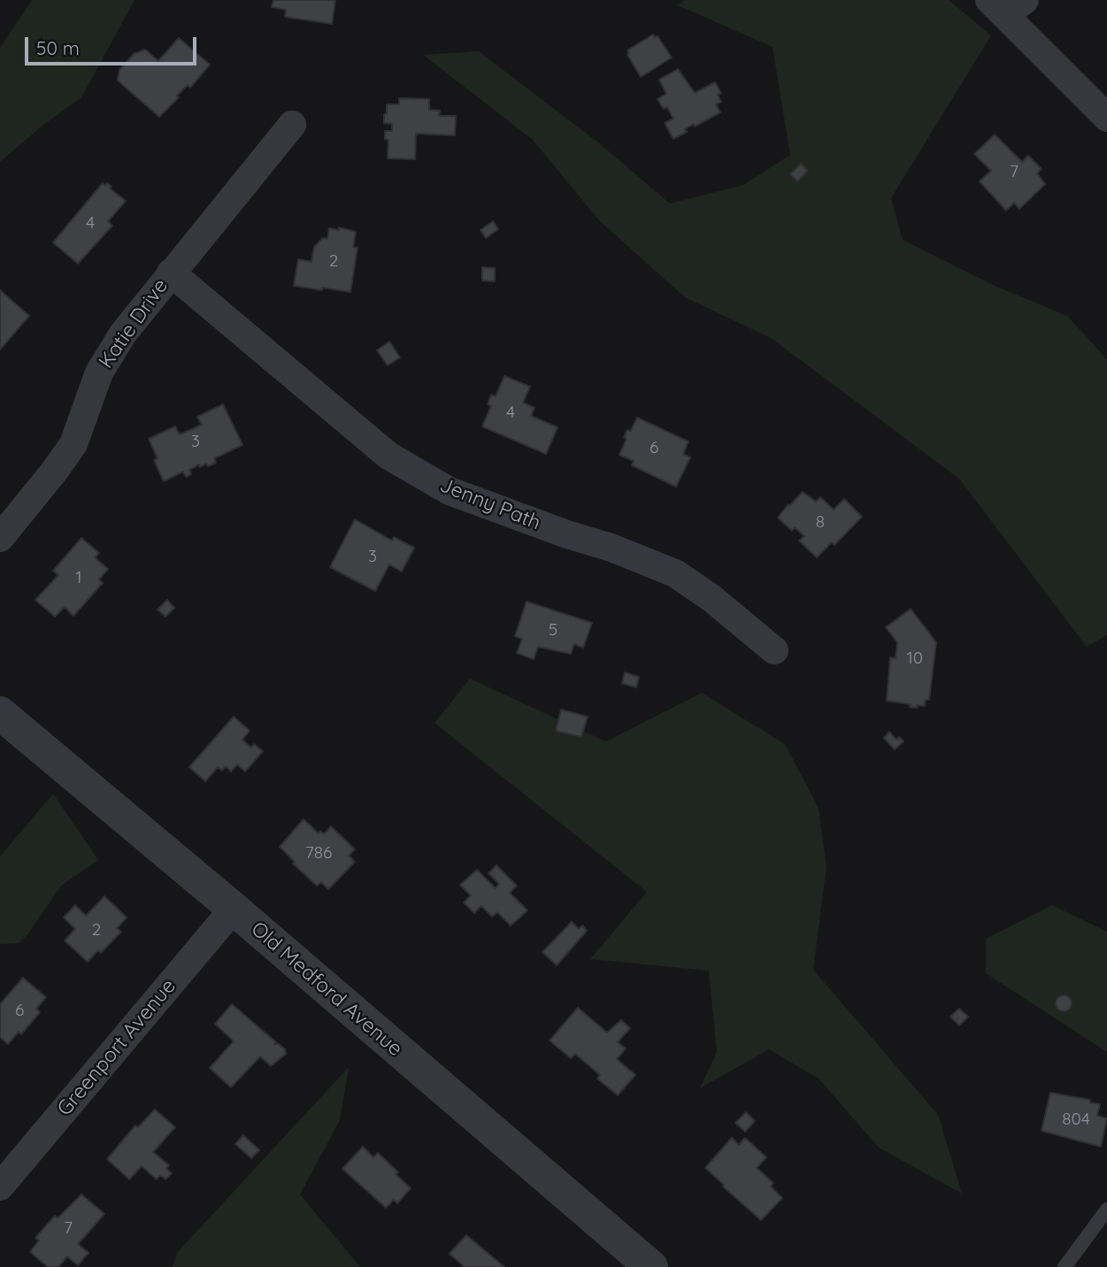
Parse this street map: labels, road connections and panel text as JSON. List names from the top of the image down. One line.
{"streets":{"street":["Katie Drive","Jenny Path","Old Medford Avenue","Greenport Avenue"]},"crossings":[["Katie Drive","Jenny Path"],["Old Medford Avenue","Greenport Avenue"]],"house_numbers":["7","4","2","4","3","6","8","3","1","5","10","786","2","6","804","7"],"scale_bar":"50 m"}
